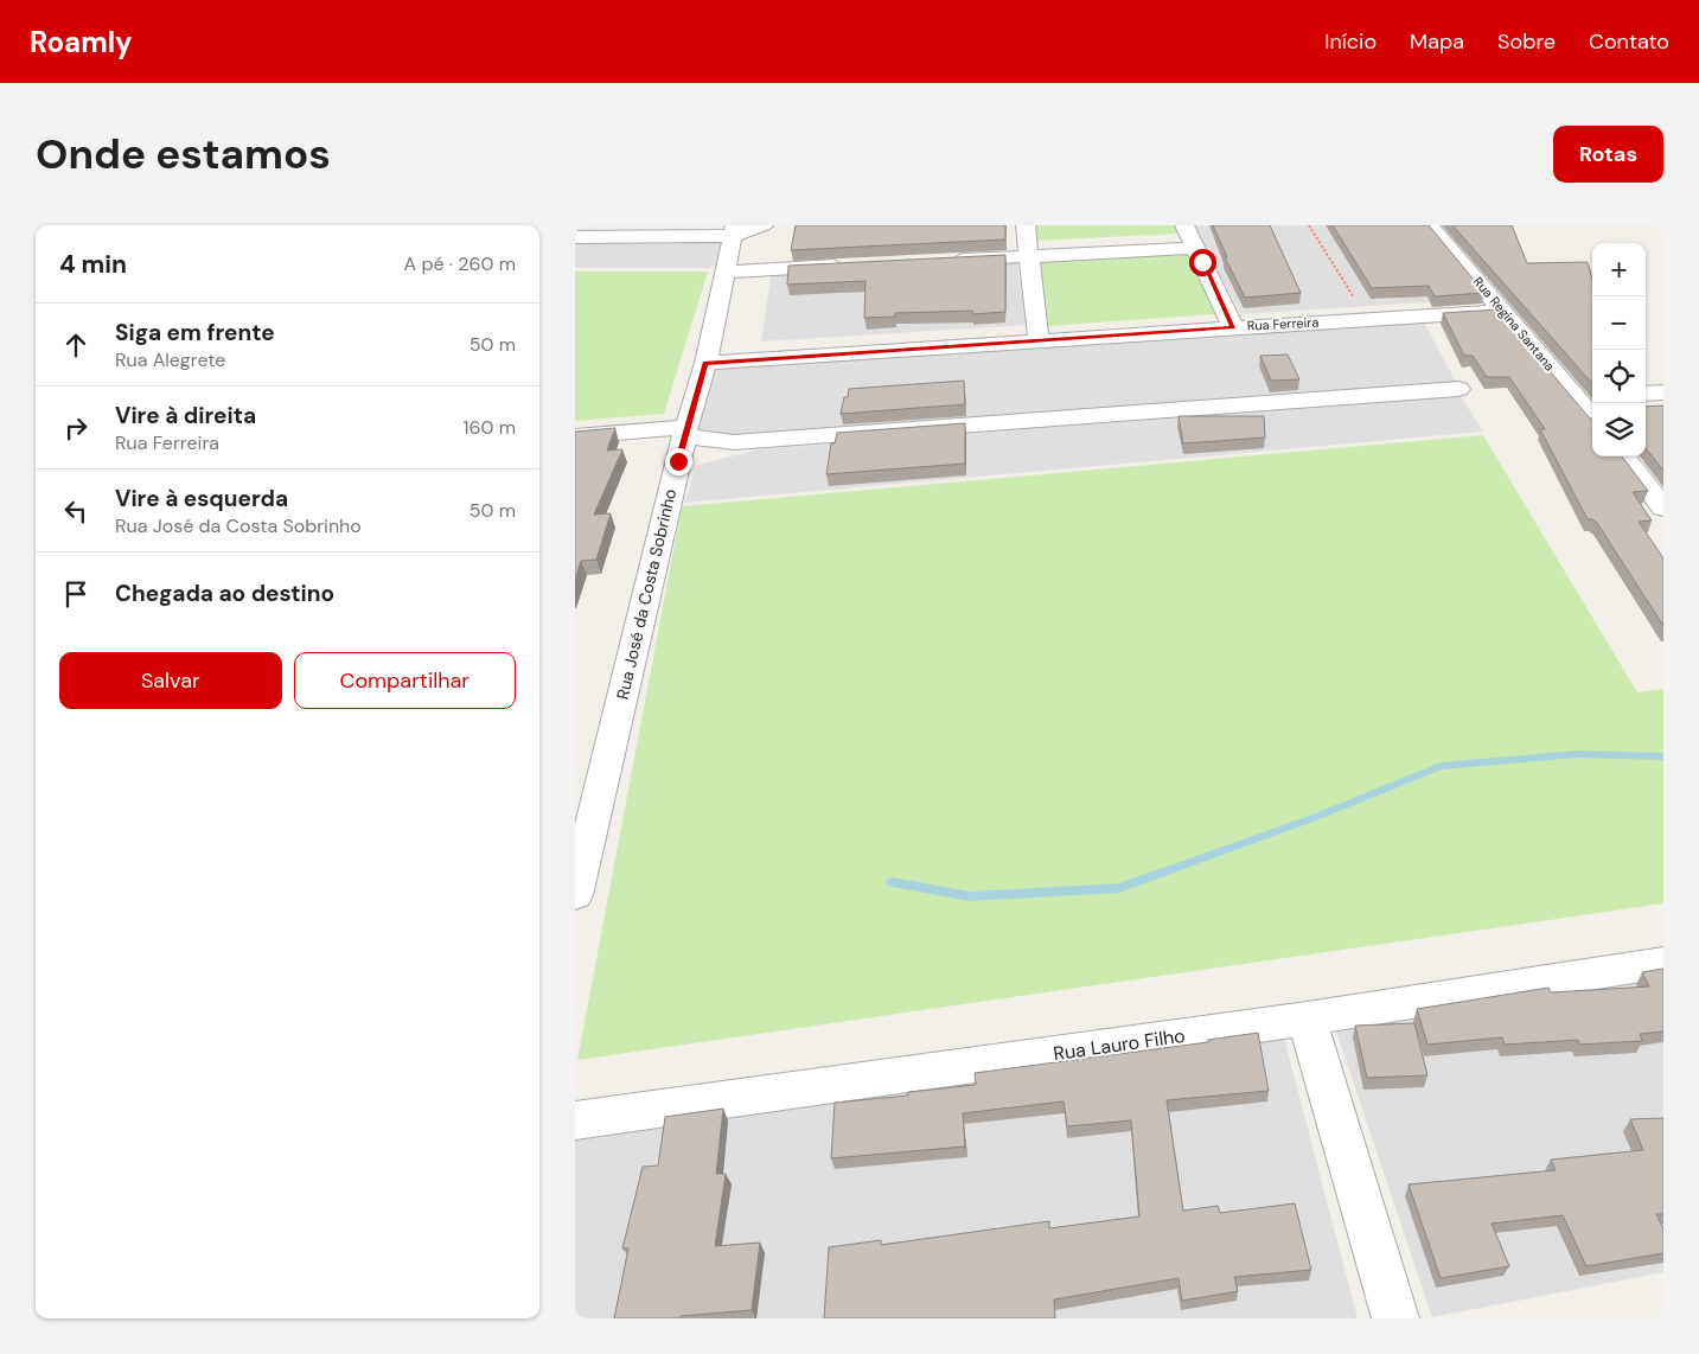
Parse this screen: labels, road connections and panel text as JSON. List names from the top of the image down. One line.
{"streets":{"street":["Rua Ferreira","Rua Regina Santana","Rua José da Costa Sobrinho","Rua Lauro Filho"]},"crossings":[["Rua Ferreira","Rua Regina Santana"],["Rua Ferreira","Rua José da Costa Sobrinho"]],"page":{"header":"Roamly","nav":["Início","Mapa","Sobre","Contato"],"buttons":["Rotas",["Salvar","Compartilhar"]],"title":"Onde estamos","heading":["4 min","A pé · 260 m"],"map_buttons":["+","−"],"list":[["Siga em frente","Rua Alegrete","50 m"],["Vire à direita","Rua Ferreira","160 m"],["Vire à esquerda","Rua José da Costa Sobrinho","50 m"],"Chegada ao destino"]}}
